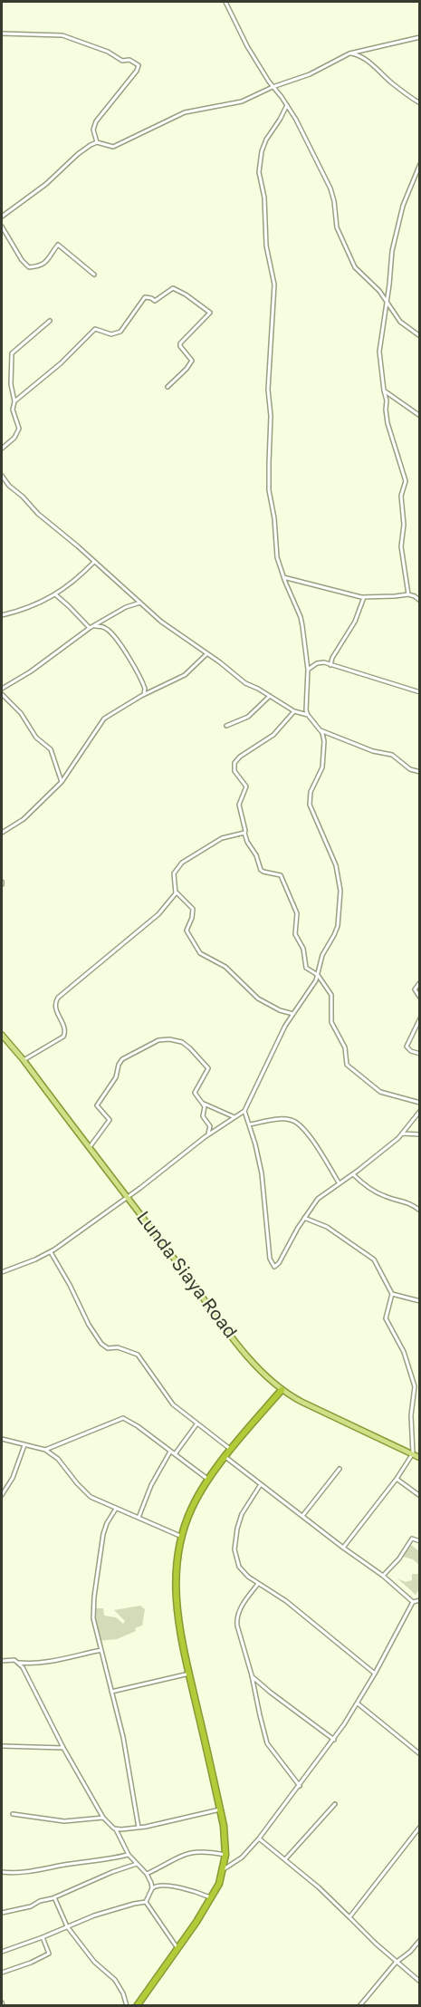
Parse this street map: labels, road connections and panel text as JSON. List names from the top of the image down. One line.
{"streets":{"main road":["Lunda Siaya Road"]}}
